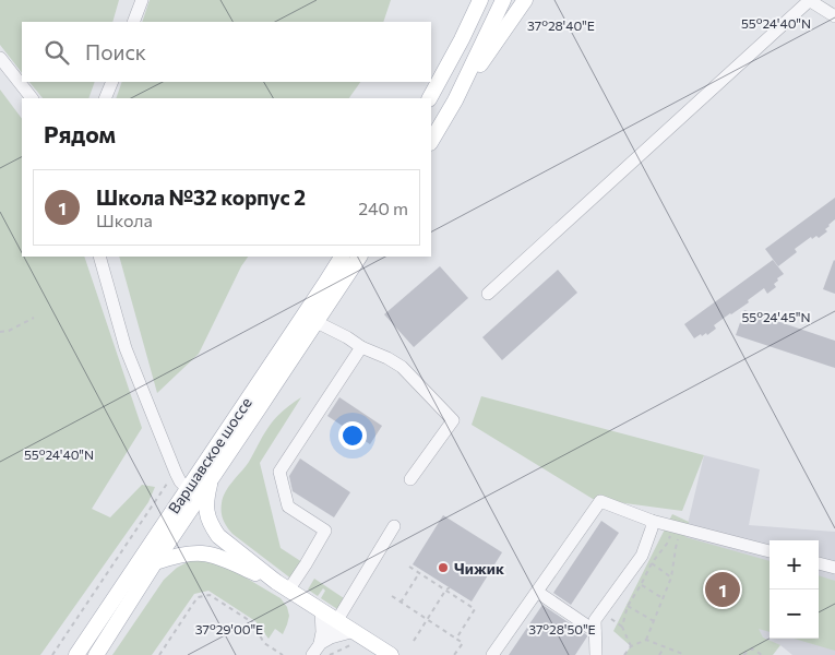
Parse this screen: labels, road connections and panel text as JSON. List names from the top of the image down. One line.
{"streets":{"main road":["Варшавское шоссе"]},"places":["Чижик"],"page":{"search":"Поиск","heading":"Рядом","list":[{"mark":"1","name":"Школа №32 корпус 2","note":"Школа","value":"240 m"}],"map_buttons":["+","−"],"pins":"1"},"coordinates":["55°24'40\"N","37°28'40\"E","55°24'45\"N","37°29'00\"E","37°28'50\"E"]}
